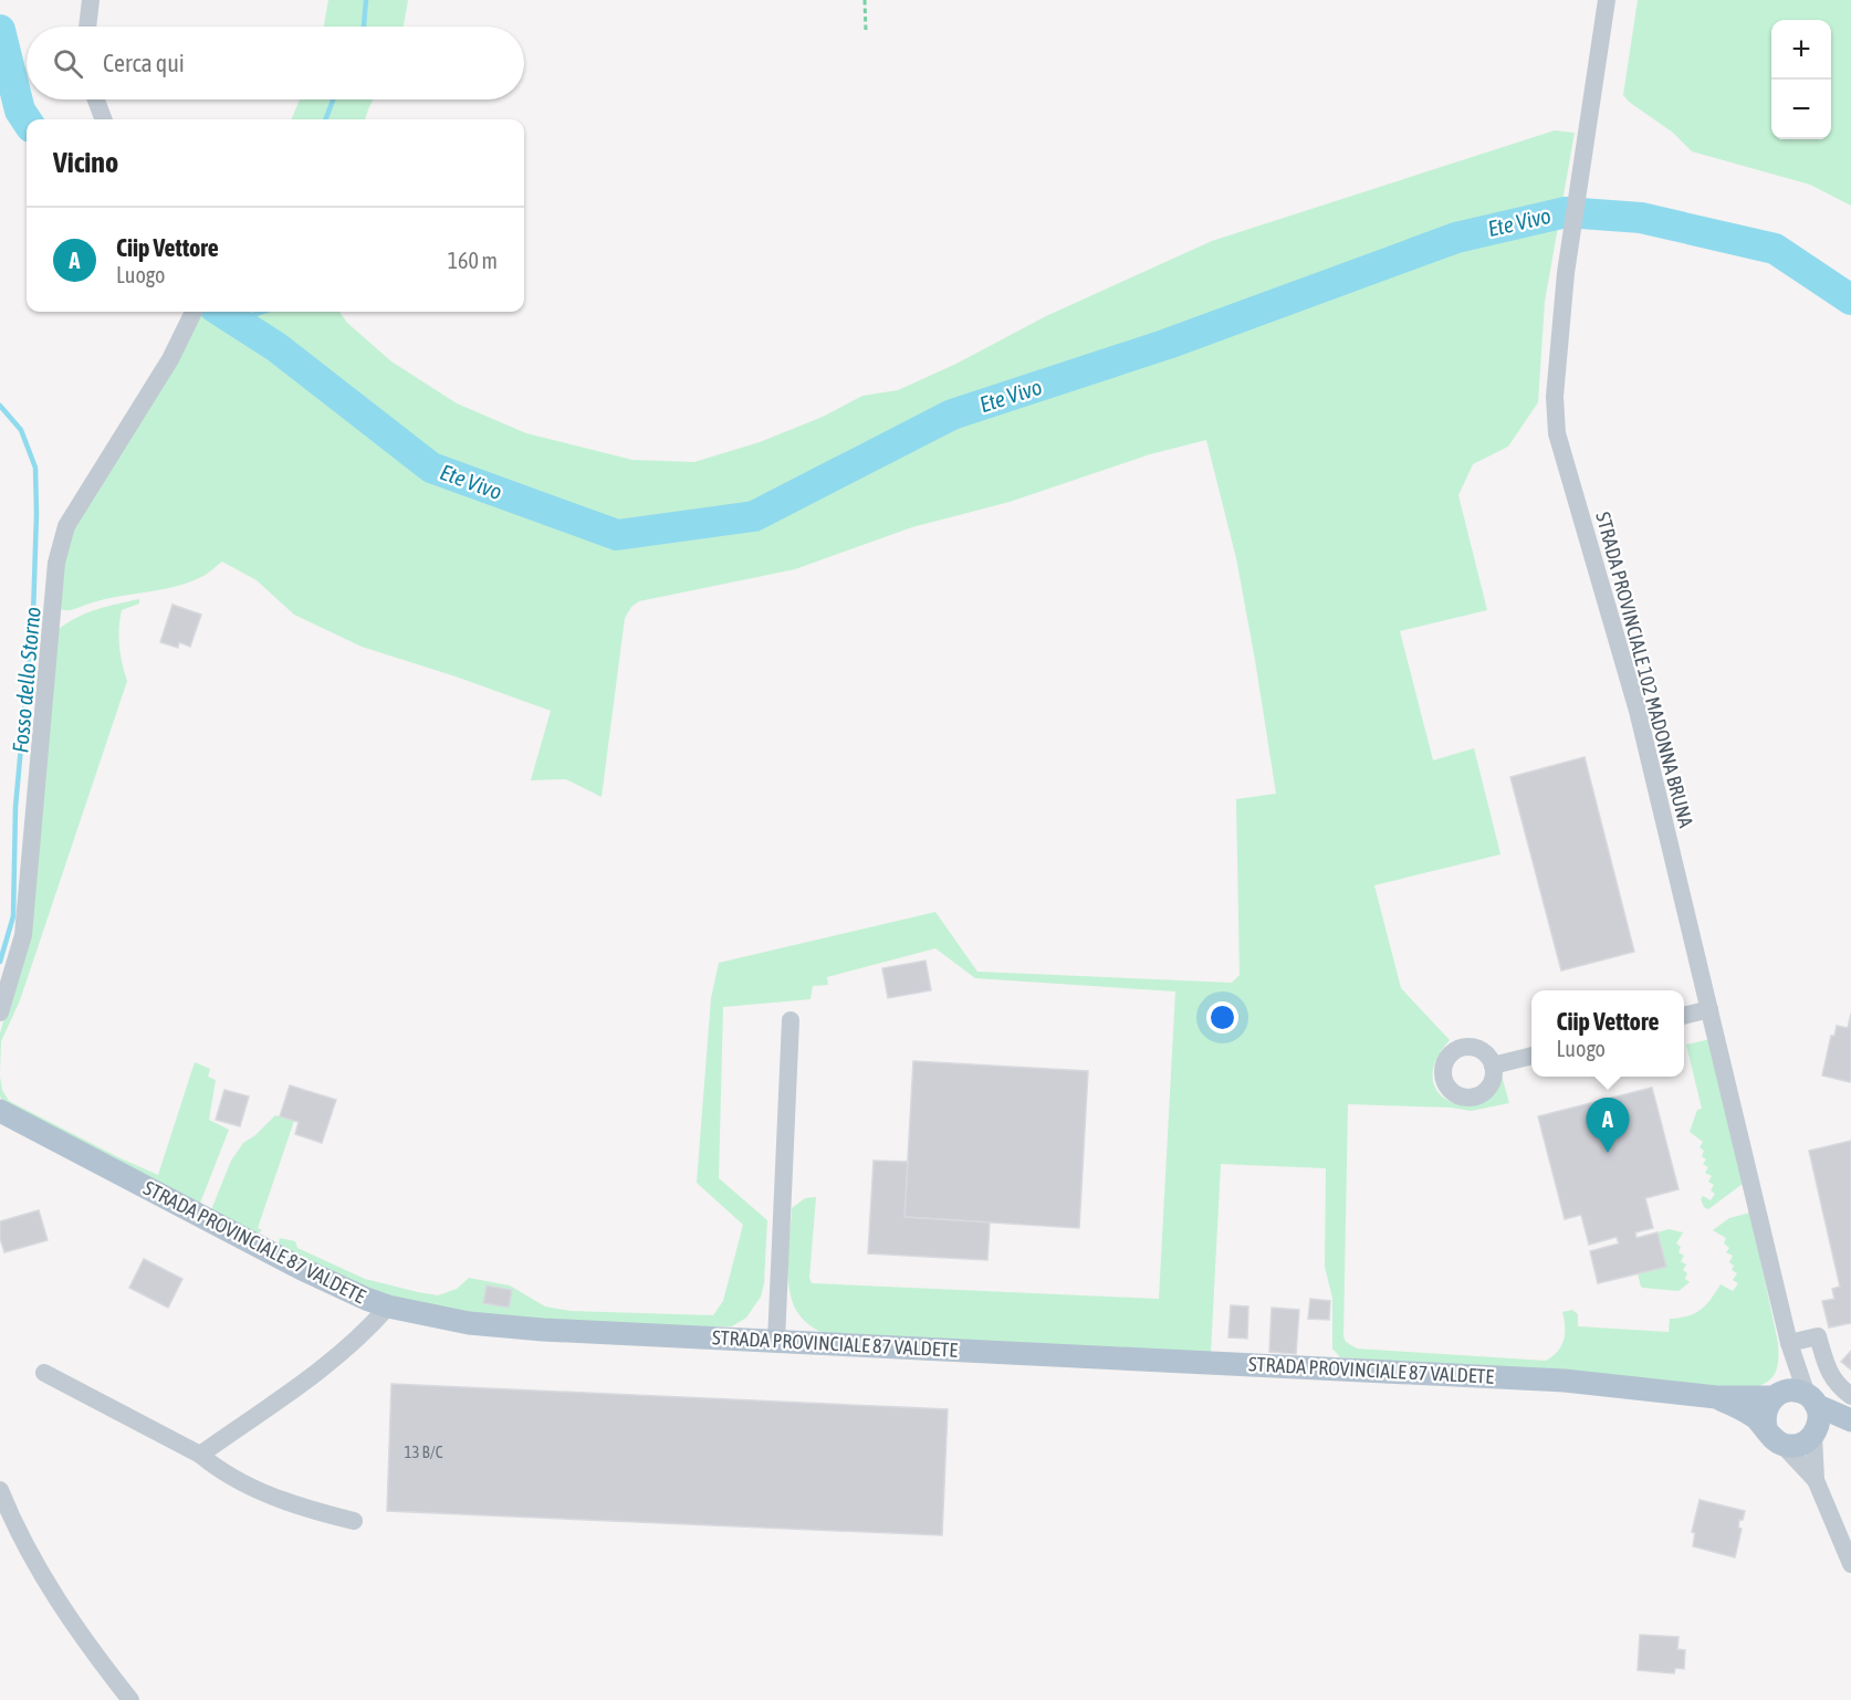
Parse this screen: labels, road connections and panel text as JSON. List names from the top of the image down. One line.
{"streets":{"main road":["STRADA PROVINCIALE 87 VALDETE"],"street":["STRADA PROVINCIALE 102 MADONNA BRUNA"]},"crossings":[["STRADA PROVINCIALE 102 MADONNA BRUNA","STRADA PROVINCIALE 87 VALDETE"]],"water":["Ete Vivo","Fosso dello Storno"],"house_numbers":["13 B/C"],"page":{"map_buttons":["+","−"],"search":"Cerca qui","heading":"Vicino","list":[{"mark":"A","name":"Ciip Vettore","note":"Luogo","value":"160 m"}],"popup":["Ciip Vettore","Luogo"],"pins":"A"}}
